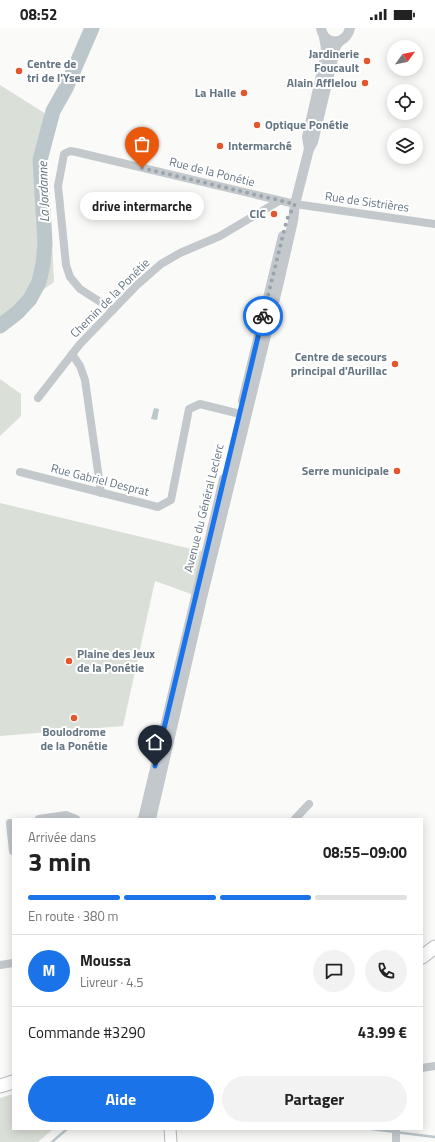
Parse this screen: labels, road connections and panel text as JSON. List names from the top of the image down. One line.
{"streets":{"street":["Rue de la Ponétie","Rue de Sistrières","Chemin de la Ponétie","Rue Gabriel Desprat","Avenue du Général Leclerc"]},"crossings":[["Rue de la Ponétie","Rue de Sistrières"],["Rue de la Ponétie","Chemin de la Ponétie"],["Rue de la Ponétie","Avenue du Général Leclerc"],["Rue de Sistrières","Avenue du Général Leclerc"],["Rue Gabriel Desprat","Avenue du Général Leclerc"]],"water":["La Jordanne"],"places":["Jardinerie Foucault","Centre de tri de l'Yser","Alain Afflelou","La Halle","Optique Ponétie","Intermarché","drive intermarche","CIC","Centre de secours principal d'Aurillac","Serre municipale","Plaine des Jeux de la Ponétie","Boulodrome de la Ponétie"],"north":"top right","page":{"status":"08:52","bubble":"drive intermarche","heading":["3 min","Arrivée dans","08:55–09:00"],"panel":["Moussa","Livreur · 4.5","Commande #3290","43.99 €"],"bar":"En route · 380 m","round":"M","buttons":["Aide","Partager"]}}
